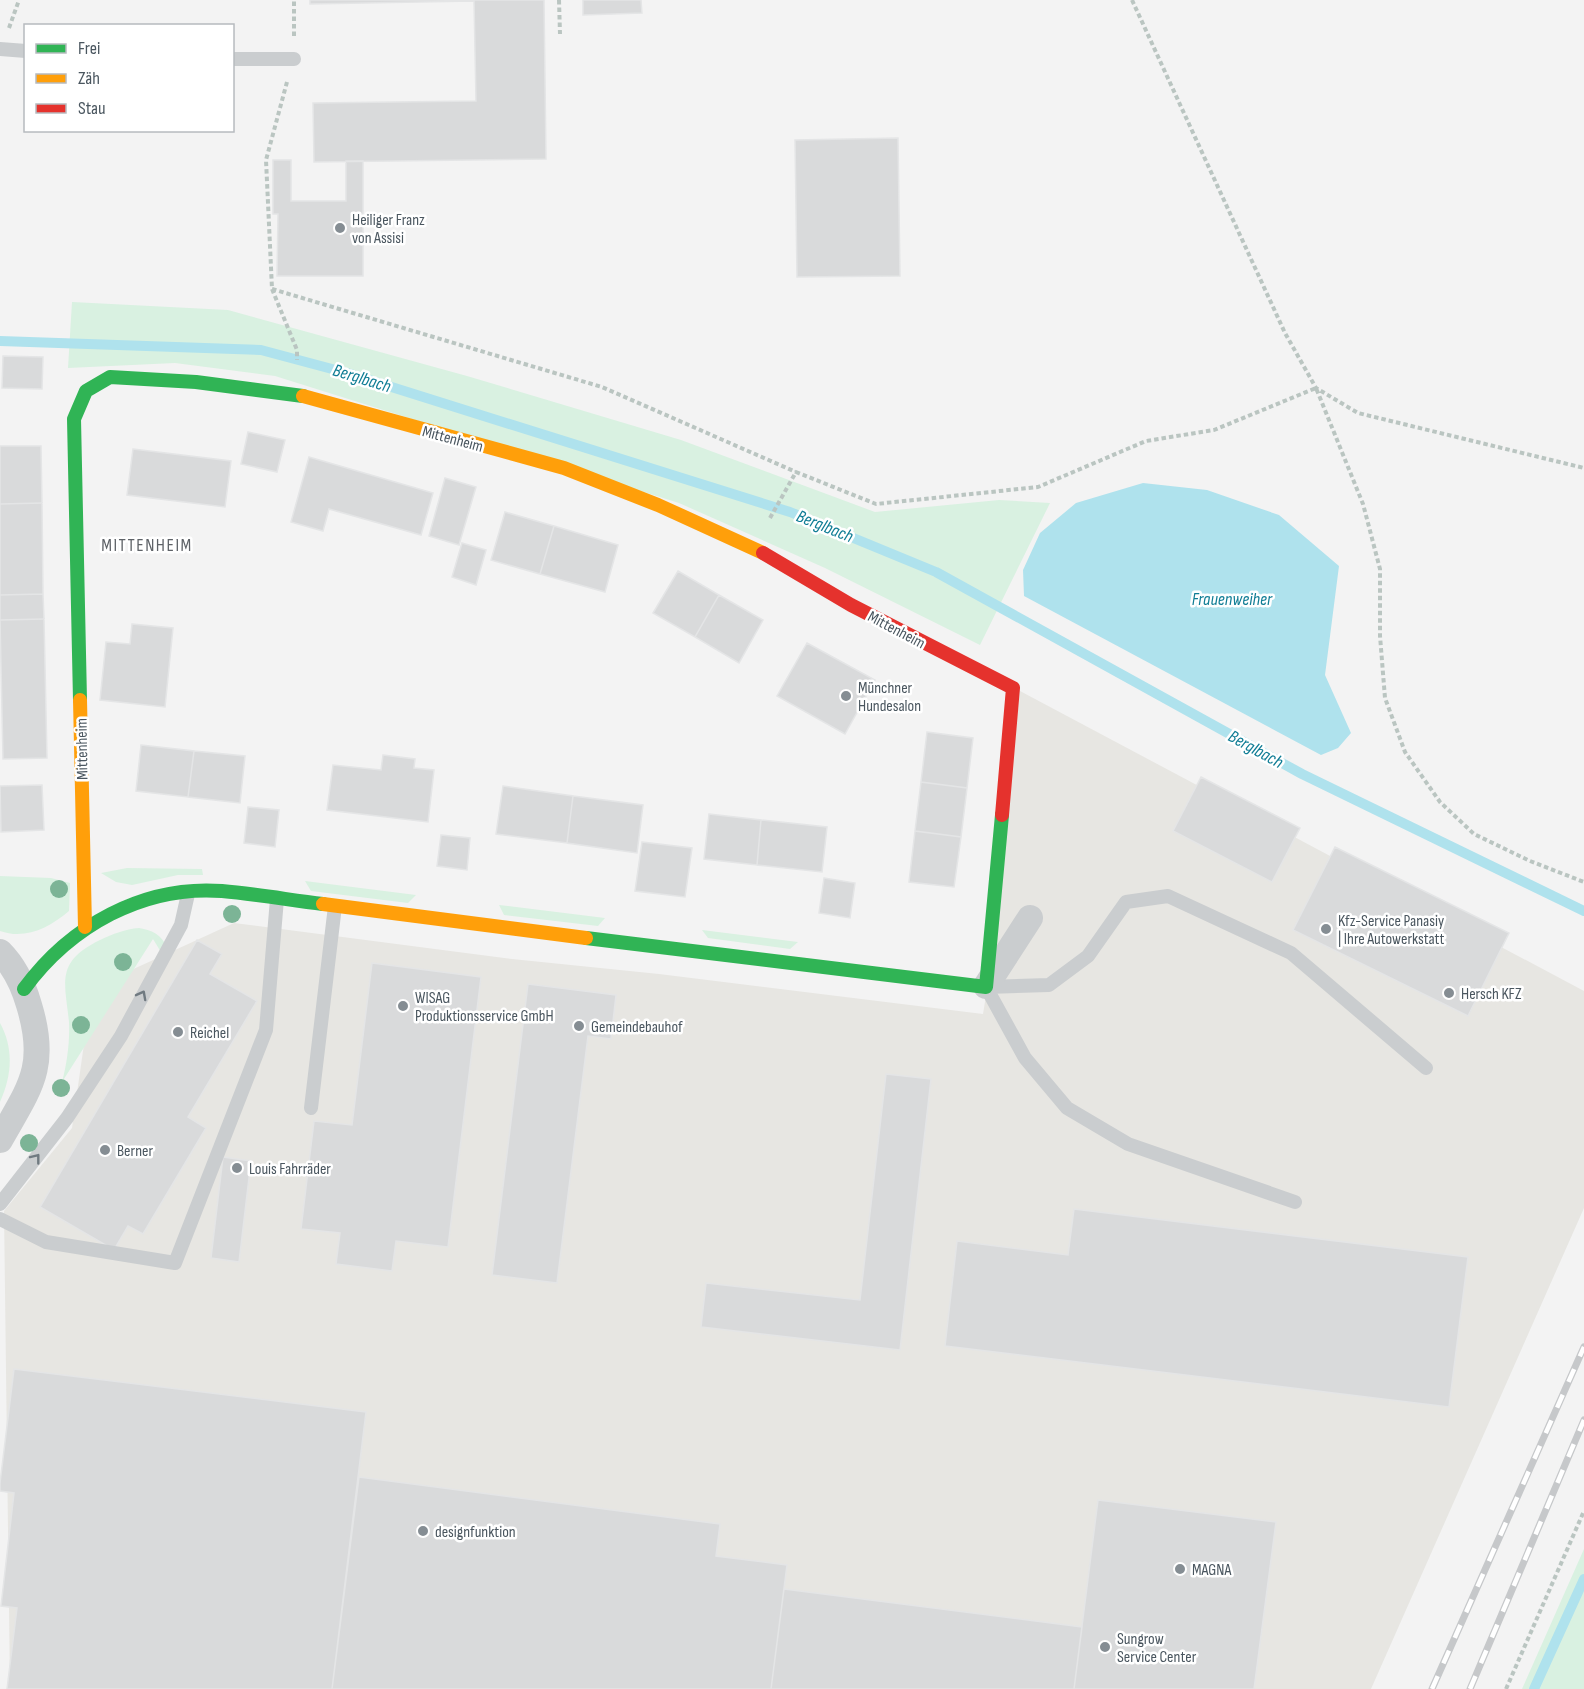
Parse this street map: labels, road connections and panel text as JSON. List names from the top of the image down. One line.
{"streets":{"street":["Mittenheim"]},"districts":["MITTENHEIM"],"water":["Berglbach","Frauenweiher"],"places":["Heiliger Franz von Assisi","Münchner Hundesalon","Kfz-Service Panasiy | Ihre Autowerkstatt","Hersch KFZ","WISAG Produktionsservice GmbH","Gemeindebauhof","Reichel","Berner","Louis Fahrräder","designfunktion","MAGNA","Sungrow Service Center"],"legend":["Frei","Zäh","Stau"]}
